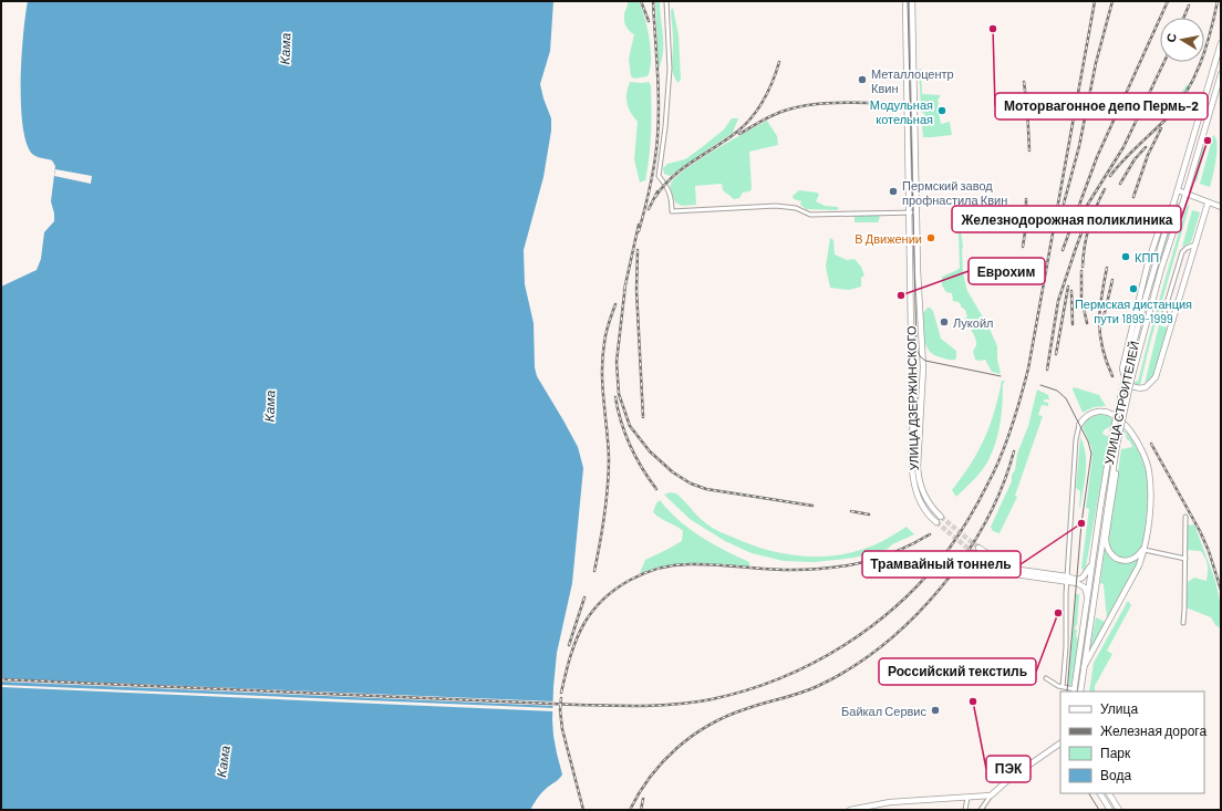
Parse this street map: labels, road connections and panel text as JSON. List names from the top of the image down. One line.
{"streets":{"main road":["УЛИЦА ДЗЕРЖИНСКОГО","УЛИЦА СТРОИТЕЛЕЙ"]},"water":["Кама"],"places":["Моторвагонное депо Пермь-2","Металлоцентр Квин","Модульная котельная","Железнодорожная поликлиника","Пермский завод профнастила Квин","В Движении","КПП","Пермская дистанция пути 1899-1999","Еврохим","Лукойл","Трамвайный тоннель","Российский текстиль","ПЭК","Байкал Сервис"],"legend":["Улица","Железная дорога","Парк","Вода"],"north":"left"}
